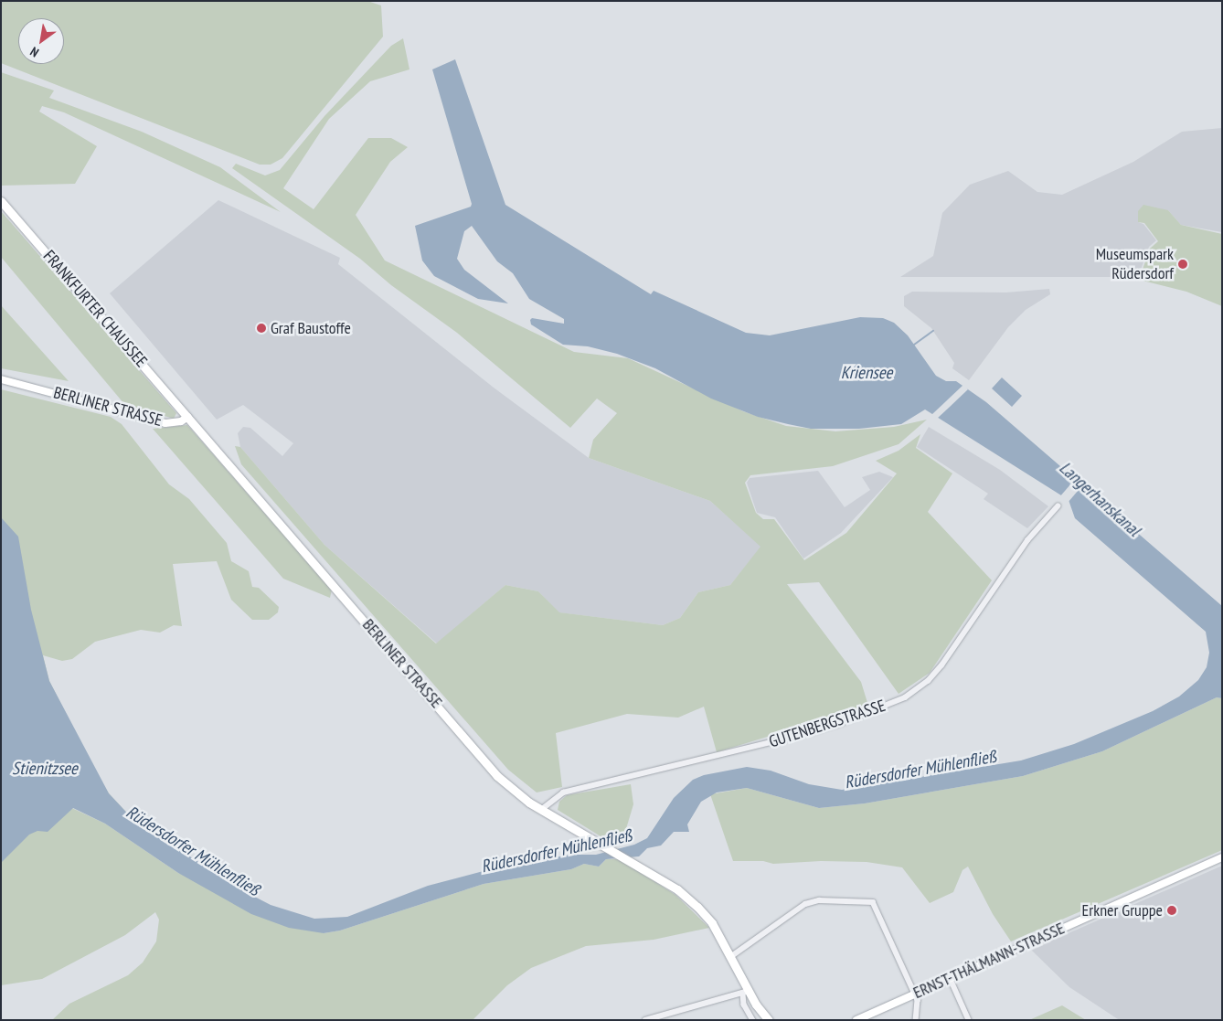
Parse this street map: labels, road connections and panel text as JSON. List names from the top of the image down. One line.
{"streets":{"main road":["FRANKFURTER CHAUSSEE","BERLINER STRASSE","ERNST-THÄLMANN-STRASSE"],"street":["GUTENBERGSTRASSE"]},"crossings":[["FRANKFURTER CHAUSSEE","BERLINER STRASSE"],["BERLINER STRASSE","GUTENBERGSTRASSE"]],"water":["Kriensee","Langerhanskanal","Stienitzsee","Rüdersdorfer Mühlenfließ"],"places":["Museumspark Rüdersdorf","Graf Baustoffe","Erkner Gruppe"],"north":"bottom left"}
